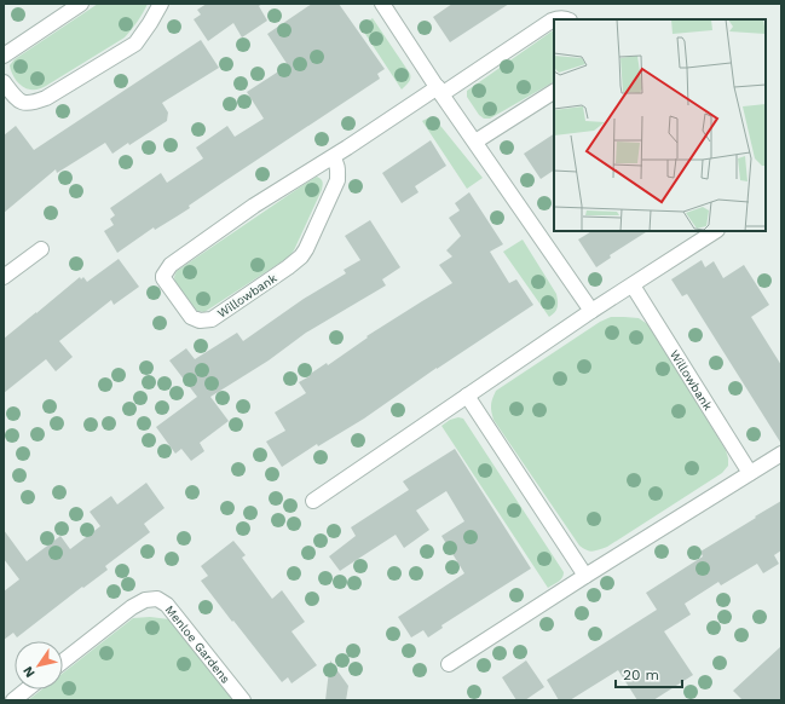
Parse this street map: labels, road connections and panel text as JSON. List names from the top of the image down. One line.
{"streets":{"street":["Willowbank","Menloe Gardens"]},"scale_bar":"20 m","north":"bottom left"}
